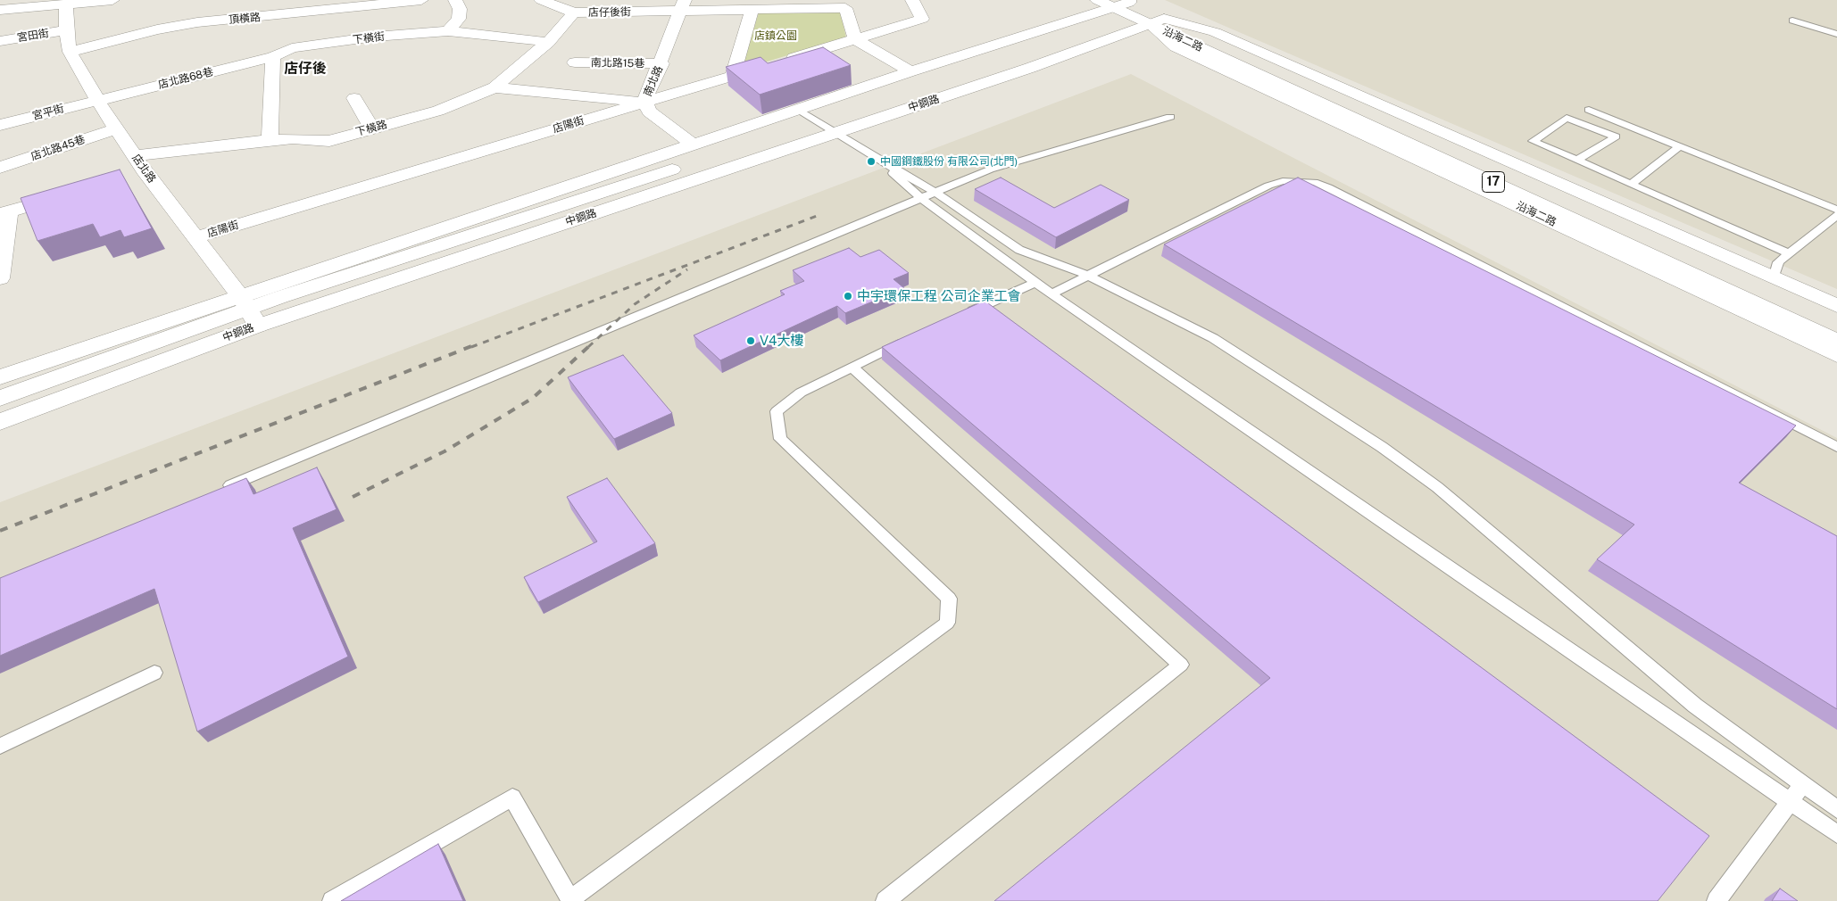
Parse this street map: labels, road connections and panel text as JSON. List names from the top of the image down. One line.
{"streets":{"street":["店仔後街","頂橫路","宮田街","下橫街","沿海二路","南北路15巷","店北路68巷","南北路","中鋼路","宮平街","店陽街","下橫路","店北路45巷","店北路","17"]},"crossings":[["店仔後街","南北路"],["店仔後街","店陽街"],["店仔後街","下橫路"],["頂橫路","店北路"],["宮田街","店北路"],["下橫街","店北路68巷"],["下橫街","下橫路"],["沿海二路","中鋼路"],["沿海二路","17"],["南北路15巷","南北路"],["店北路68巷","宮平街"],["店北路68巷","店北路"],["南北路","中鋼路"],["南北路","店陽街"],["中鋼路","店北路"],["中鋼路","17"],["宮平街","店北路"],["店陽街","店北路"],["下橫路","店北路"],["店北路45巷","店北路"]],"districts":["店仔後"],"parks":["店鎮公園"],"places":["中國鋼鐵股份 有限公司(北門)","中宇環保工程 公司企業工會","V4大樓"]}
